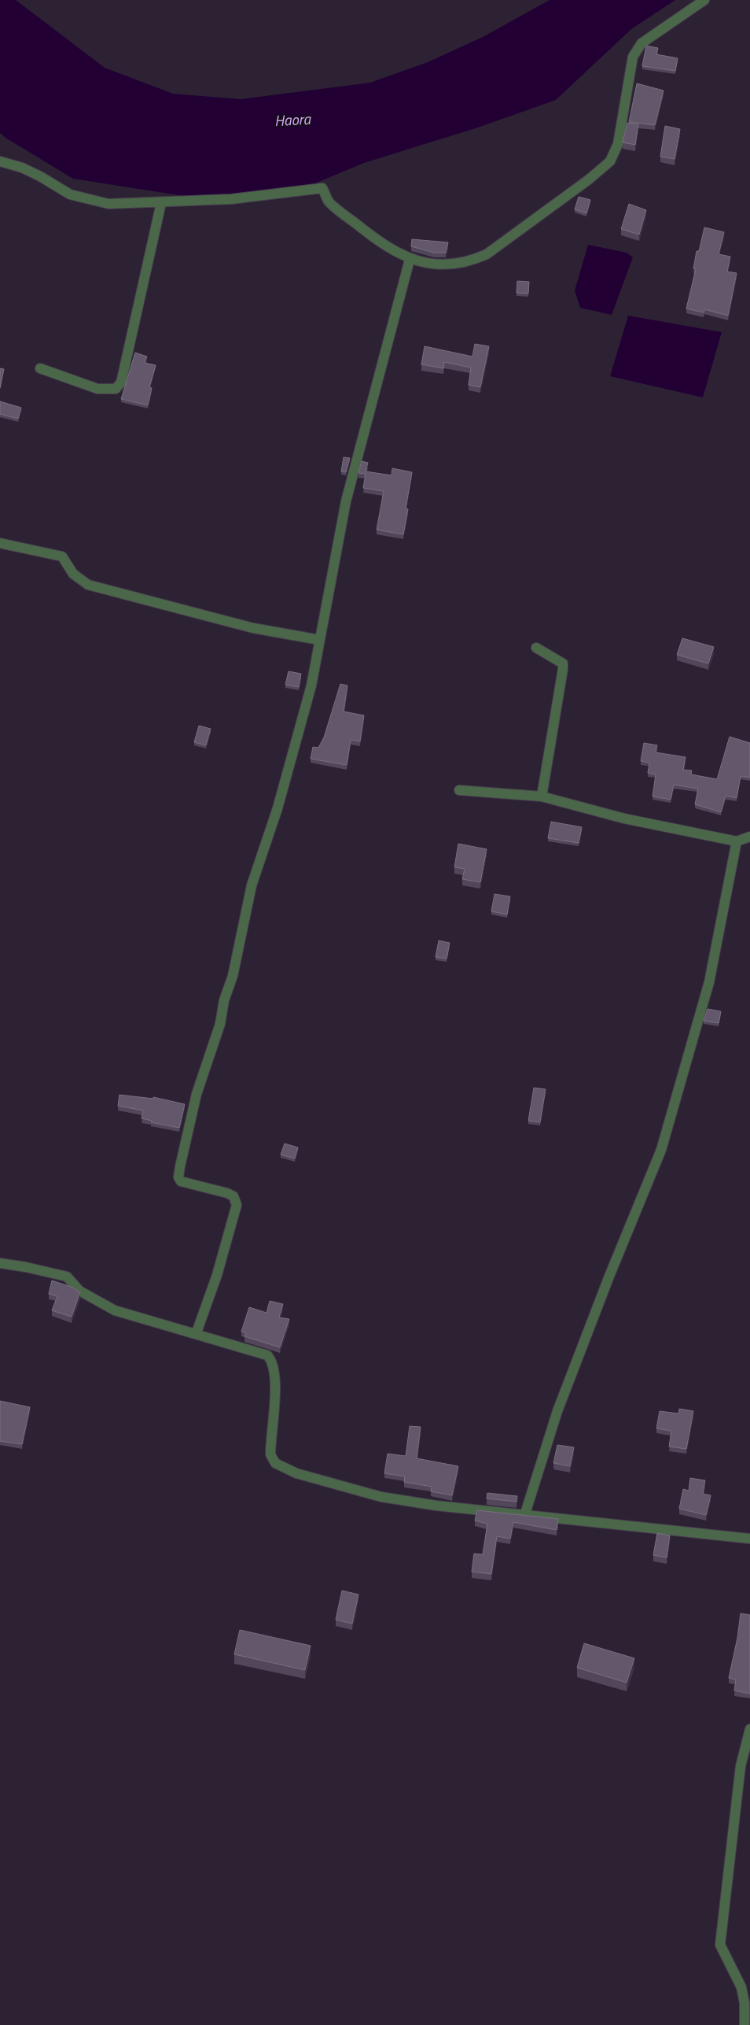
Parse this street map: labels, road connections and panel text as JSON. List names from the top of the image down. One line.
{"water":["Haora"]}
